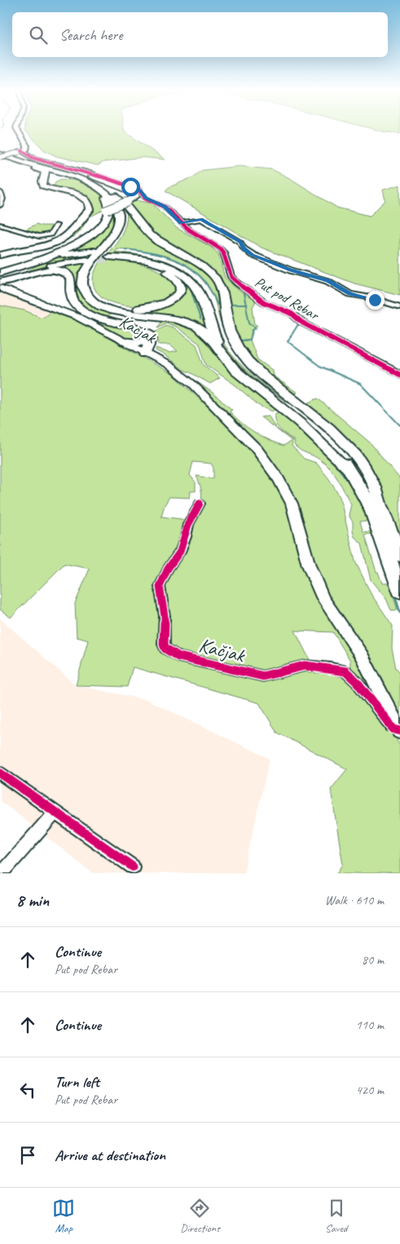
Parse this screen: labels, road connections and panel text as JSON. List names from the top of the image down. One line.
{"streets":{"main road":["Kačjak"],"street":["Put pod Rebar"]},"page":{"search":"Search here","heading":["8 min","Walk · 610 m"],"list":[["Continue","Put pod Rebar","80 m"],["Continue","110 m"],["Turn left","Put pod Rebar","420 m"],"Arrive at destination"],"nav":["Map","Directions","Saved"]}}
